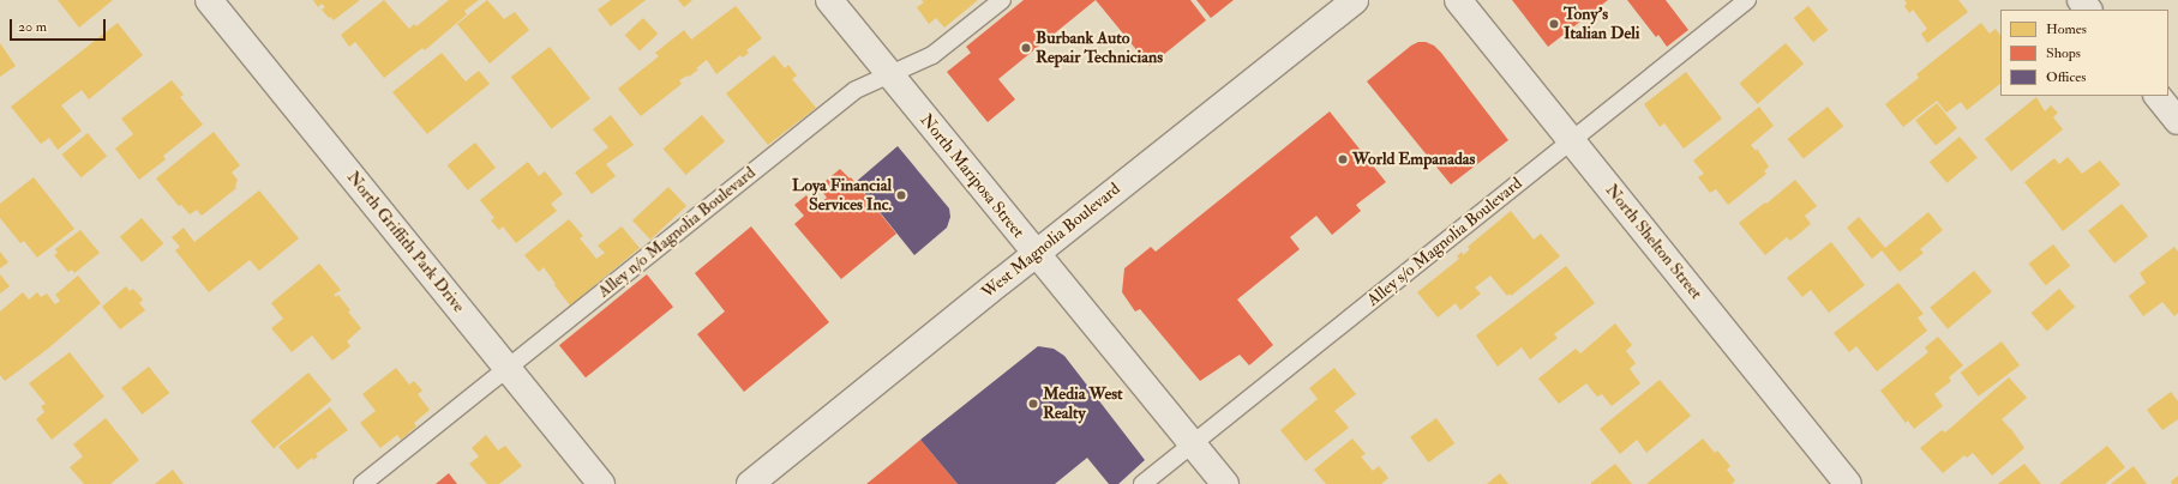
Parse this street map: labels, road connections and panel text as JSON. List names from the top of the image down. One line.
{"streets":{"street":["North Mariposa Street","West Magnolia Boulevard","North Griffith Park Drive","North Shelton Street"],"lane":["Alley n/o Magnolia Boulevard","Alley s/o Magnolia Boulevard"]},"crossings":[["North Mariposa Street","Alley n/o Magnolia Boulevard"],["North Mariposa Street","West Magnolia Boulevard"],["North Mariposa Street","Alley s/o Magnolia Boulevard"],["Alley n/o Magnolia Boulevard","North Griffith Park Drive"],["Alley s/o Magnolia Boulevard","North Shelton Street"]],"places":["Tony's Italian Deli","Burbank Auto Repair Technicians","World Empanadas","Loya Financial Services Inc.","Media West Realty"],"legend":["Homes","Shops","Offices"],"scale_bar":"20 m"}
